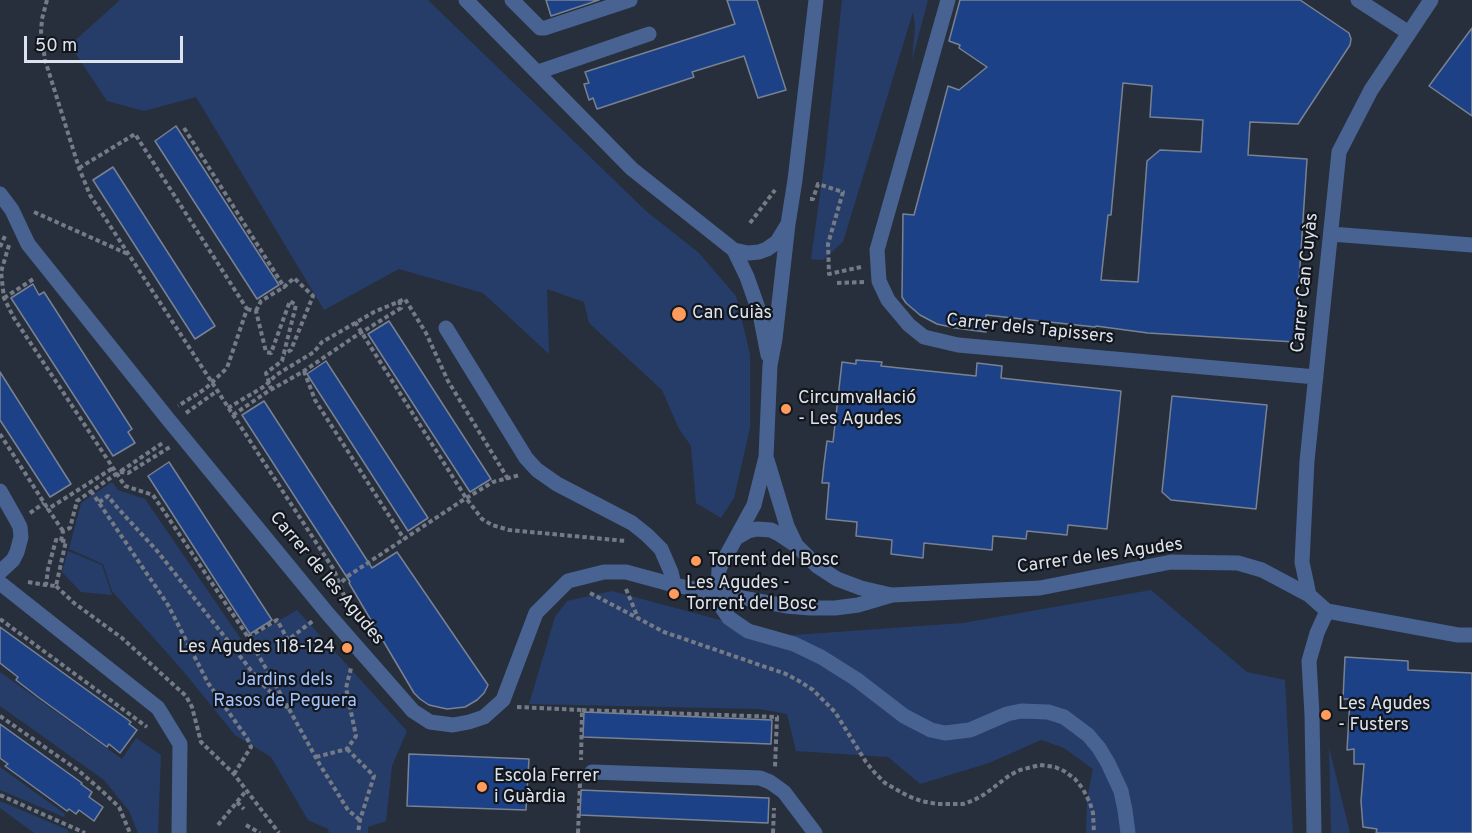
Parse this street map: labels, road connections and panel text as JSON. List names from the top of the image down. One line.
{"streets":{"street":["Carrer Can Cuyàs","Carrer dels Tapissers","Carrer de les Agudes"]},"crossings":[["Carrer Can Cuyàs","Carrer dels Tapissers"],["Carrer Can Cuyàs","Carrer de les Agudes"]],"parks":["Jardins dels Rasos de Peguera"],"places":["Can Cuiàs","Circumval·lació - Les Agudes","Torrent del Bosc","Les Agudes - Torrent del Bosc","Les Agudes 118-124","Les Agudes - Fusters","Escola Ferrer i Guàrdia"],"scale_bar":"50 m"}
